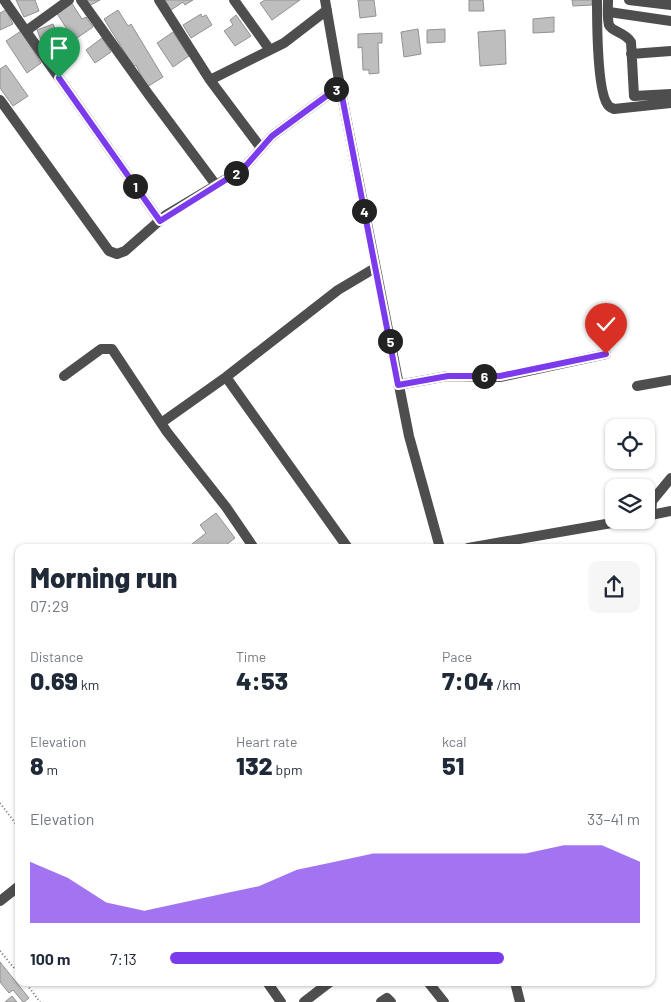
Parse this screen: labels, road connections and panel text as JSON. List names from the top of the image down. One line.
{"page":{"pins":["3","2","1","4","5","6"],"heading":["Morning run","07:29"],"stats":[["Distance","0.69 km"],["Time","4:53"],["Pace","7:04 /km"],["Elevation","8 m"],["Heart rate","132 bpm"],["kcal","51"]],"chart":["Elevation","33–41 m"],"list":[{"name":"100 m","note":"7:13"}]}}
